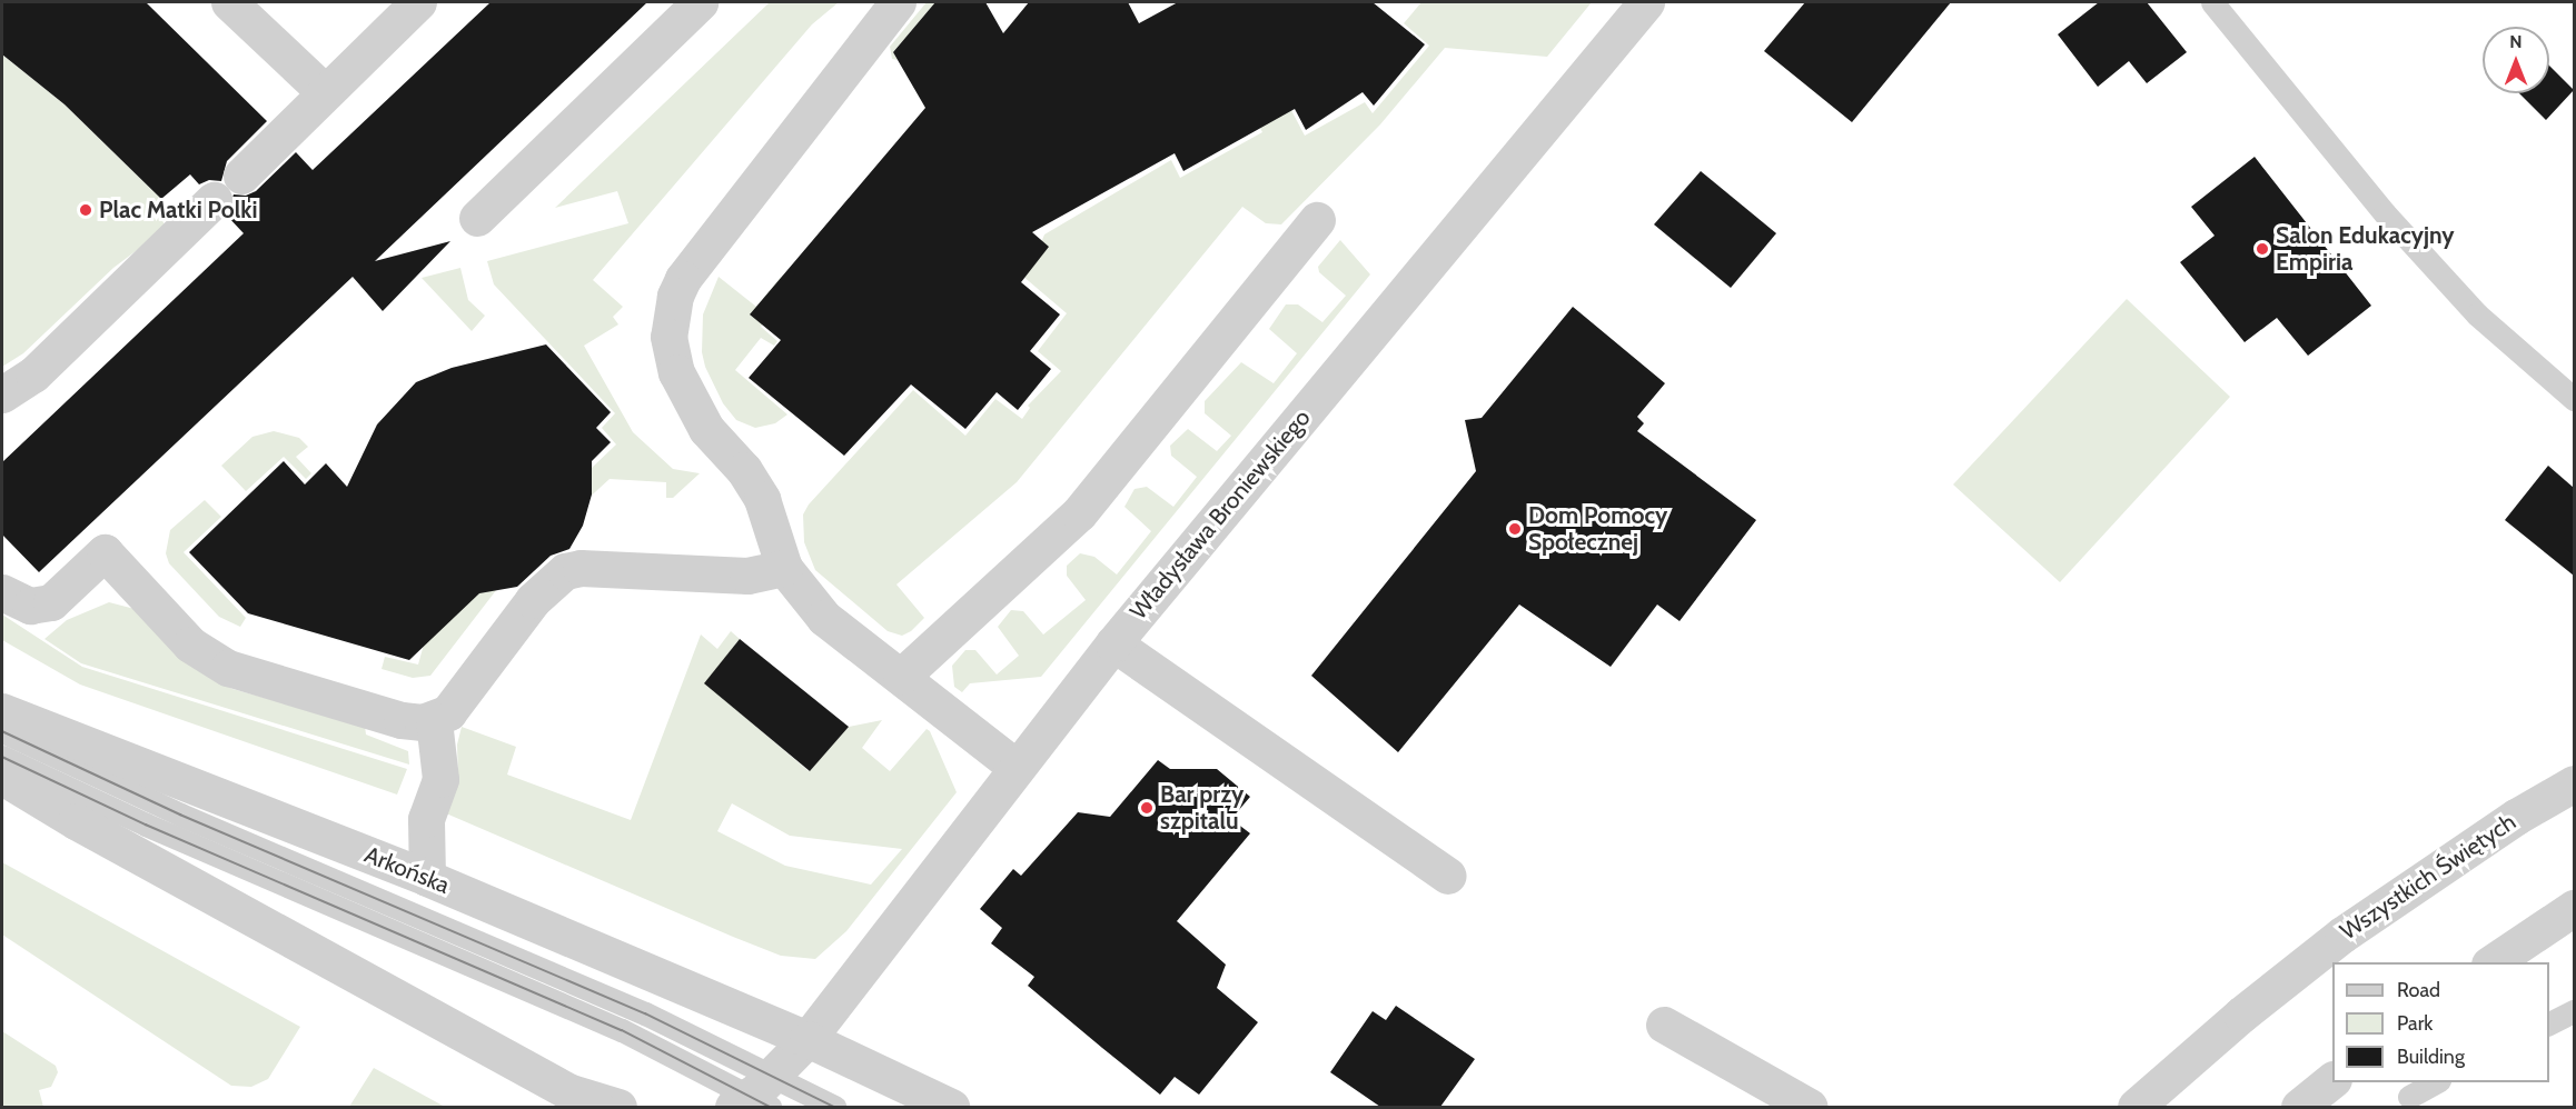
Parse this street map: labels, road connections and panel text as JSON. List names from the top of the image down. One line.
{"streets":{"street":["Władysława Broniewskiego","Arkońska","Wszystkich Świętych"]},"crossings":[["Władysława Broniewskiego","Arkońska"]],"places":["Plac Matki Polki","Salon Edukacyjny Empiria","Dom Pomocy Społecznej","Bar przy szpitalu"],"legend":["Road","Park","Building"],"north":"top"}
